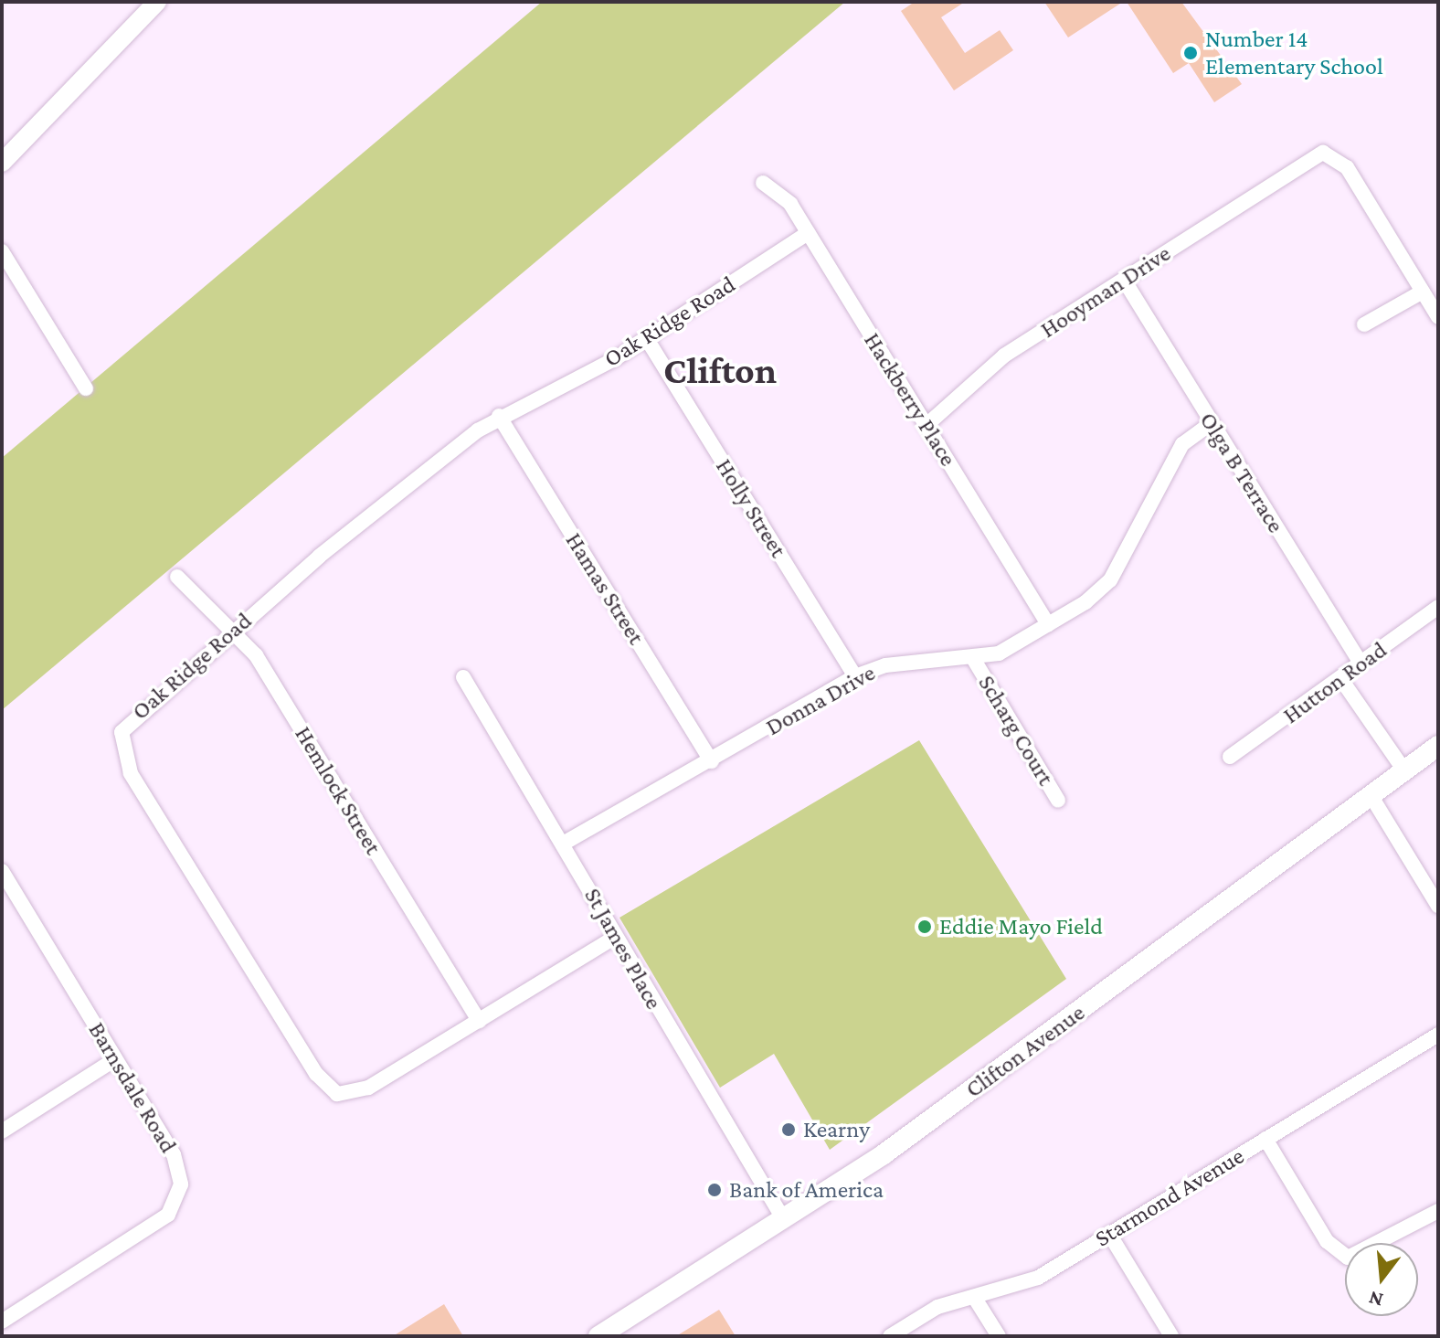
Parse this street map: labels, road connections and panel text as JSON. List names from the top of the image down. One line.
{"streets":{"main road":["Clifton Avenue"],"street":["Hooyman Drive","Oak Ridge Road","Hackberry Place","Olga B Terrace","Holly Street","Hamas Street","Hutton Road","Donna Drive","Scharg Court","Hemlock Street","St James Place","Barnsdale Road","Starmond Avenue"]},"crossings":[["Hooyman Drive","Hackberry Place"],["Hooyman Drive","Olga B Terrace"],["Oak Ridge Road","Hackberry Place"],["Oak Ridge Road","Holly Street"],["Oak Ridge Road","Hamas Street"],["Oak Ridge Road","Hemlock Street"],["Oak Ridge Road","St James Place"],["Hackberry Place","Donna Drive"],["Olga B Terrace","Hutton Road"],["Olga B Terrace","Donna Drive"],["Holly Street","Donna Drive"],["Hamas Street","Donna Drive"],["Donna Drive","Scharg Court"],["Donna Drive","St James Place"],["St James Place","Clifton Avenue"]],"districts":["Clifton"],"places":["Number 14 Elementary School","Eddie Mayo Field","Kearny","Bank of America"],"north":"bottom"}
